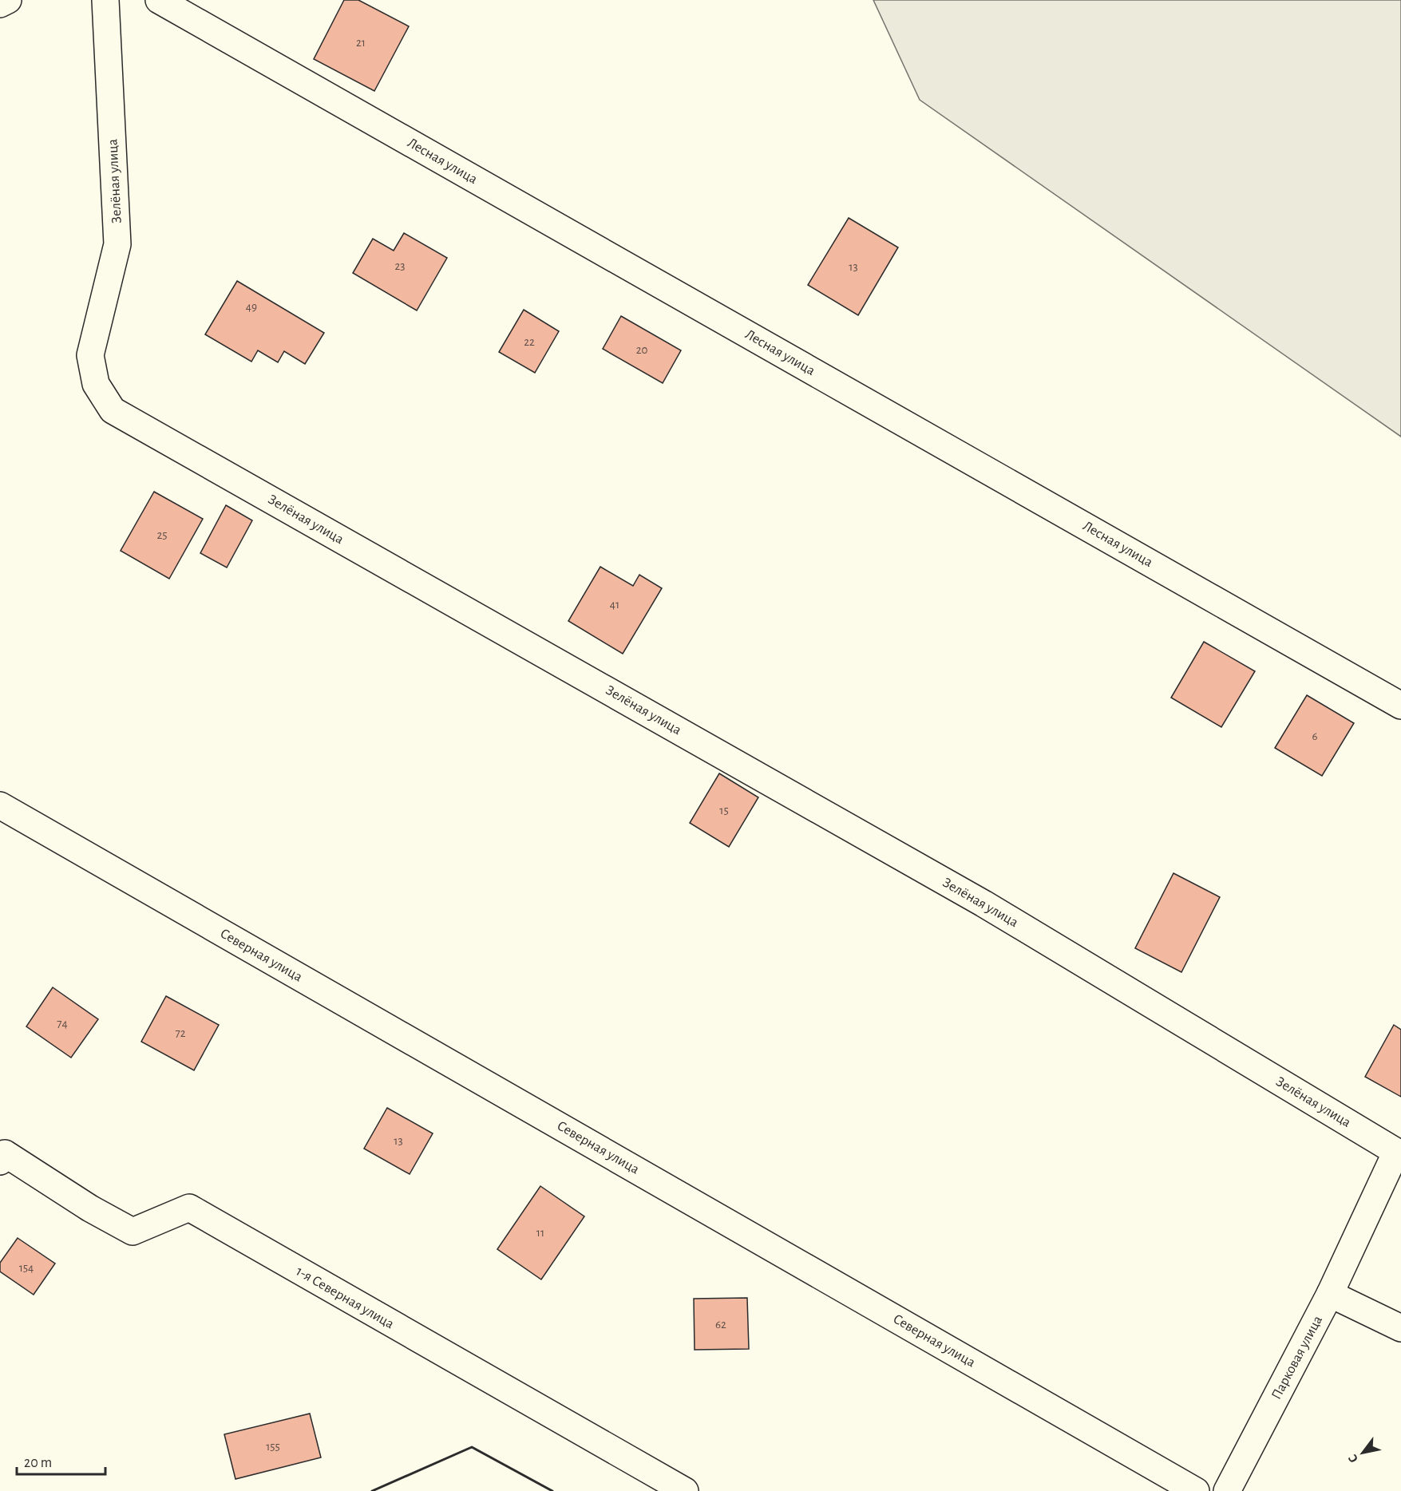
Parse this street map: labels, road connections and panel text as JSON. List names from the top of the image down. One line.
{"streets":{"street":["Лесная улица","Зелёная улица","Северная улица","1-я Северная улица","Парковая улица"]},"crossings":[["Зелёная улица","Парковая улица"]],"house_numbers":["21","23","13","49","22","20","25","41","6","15","74","72","13","11","154","62","155"],"scale_bar":"20 m","north":"bottom left"}
